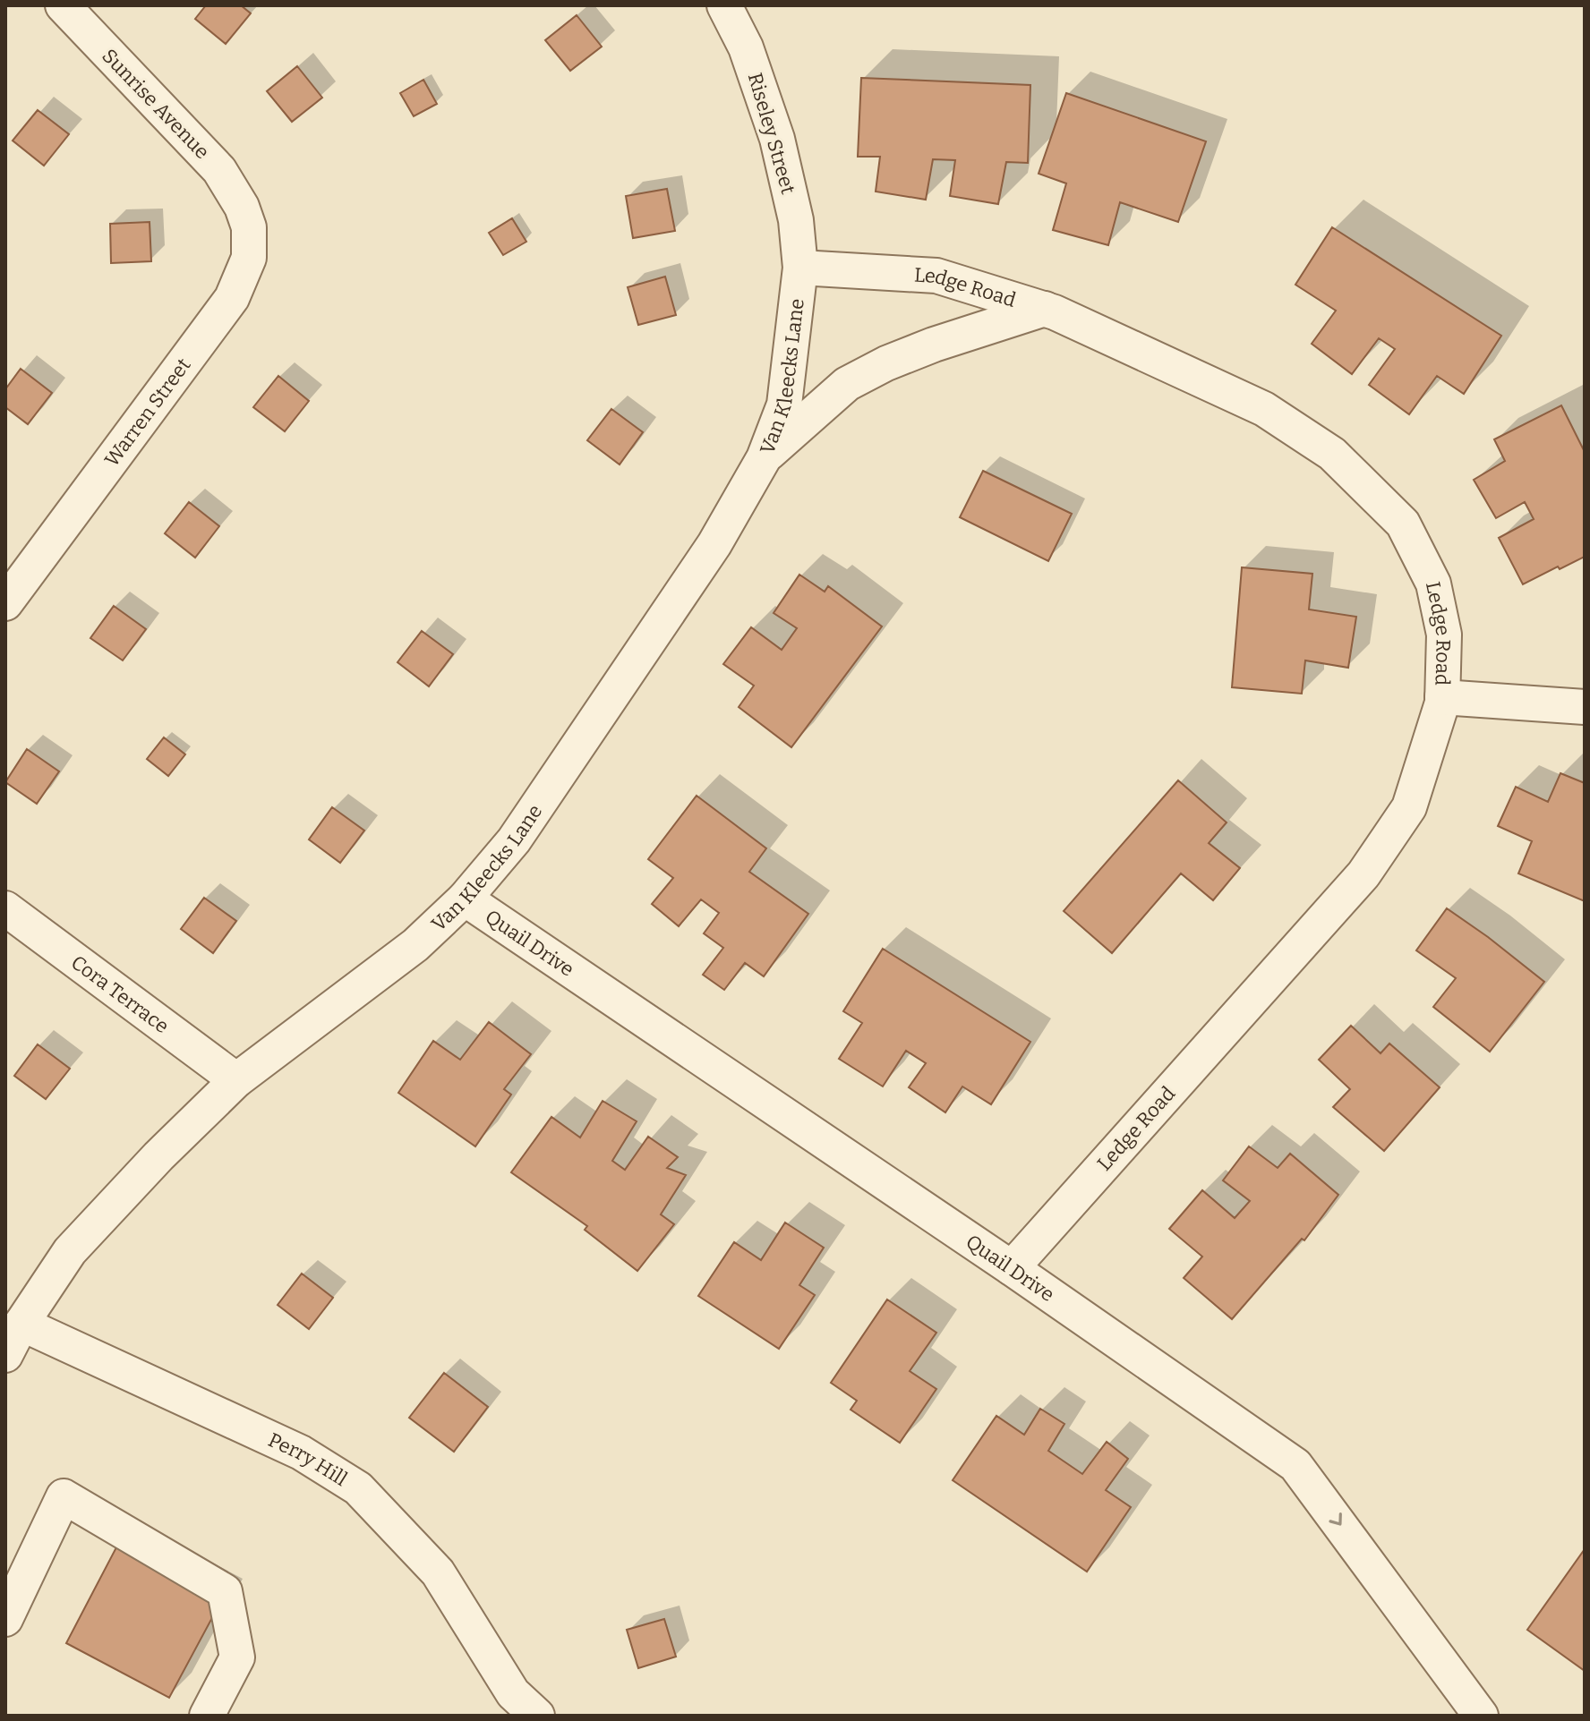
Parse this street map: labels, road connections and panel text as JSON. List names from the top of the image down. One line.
{"streets":{"street":["Sunrise Avenue","Riseley Street","Ledge Road","Van Kleecks Lane","Warren Street","Quail Drive","Cora Terrace","Perry Hill"]},"crossings":[["Sunrise Avenue","Warren Street"],["Riseley Street","Ledge Road"],["Riseley Street","Van Kleecks Lane"],["Ledge Road","Van Kleecks Lane"],["Ledge Road","Quail Drive"],["Van Kleecks Lane","Quail Drive"],["Van Kleecks Lane","Cora Terrace"],["Van Kleecks Lane","Perry Hill"]],"one_way":["Quail Drive"]}
